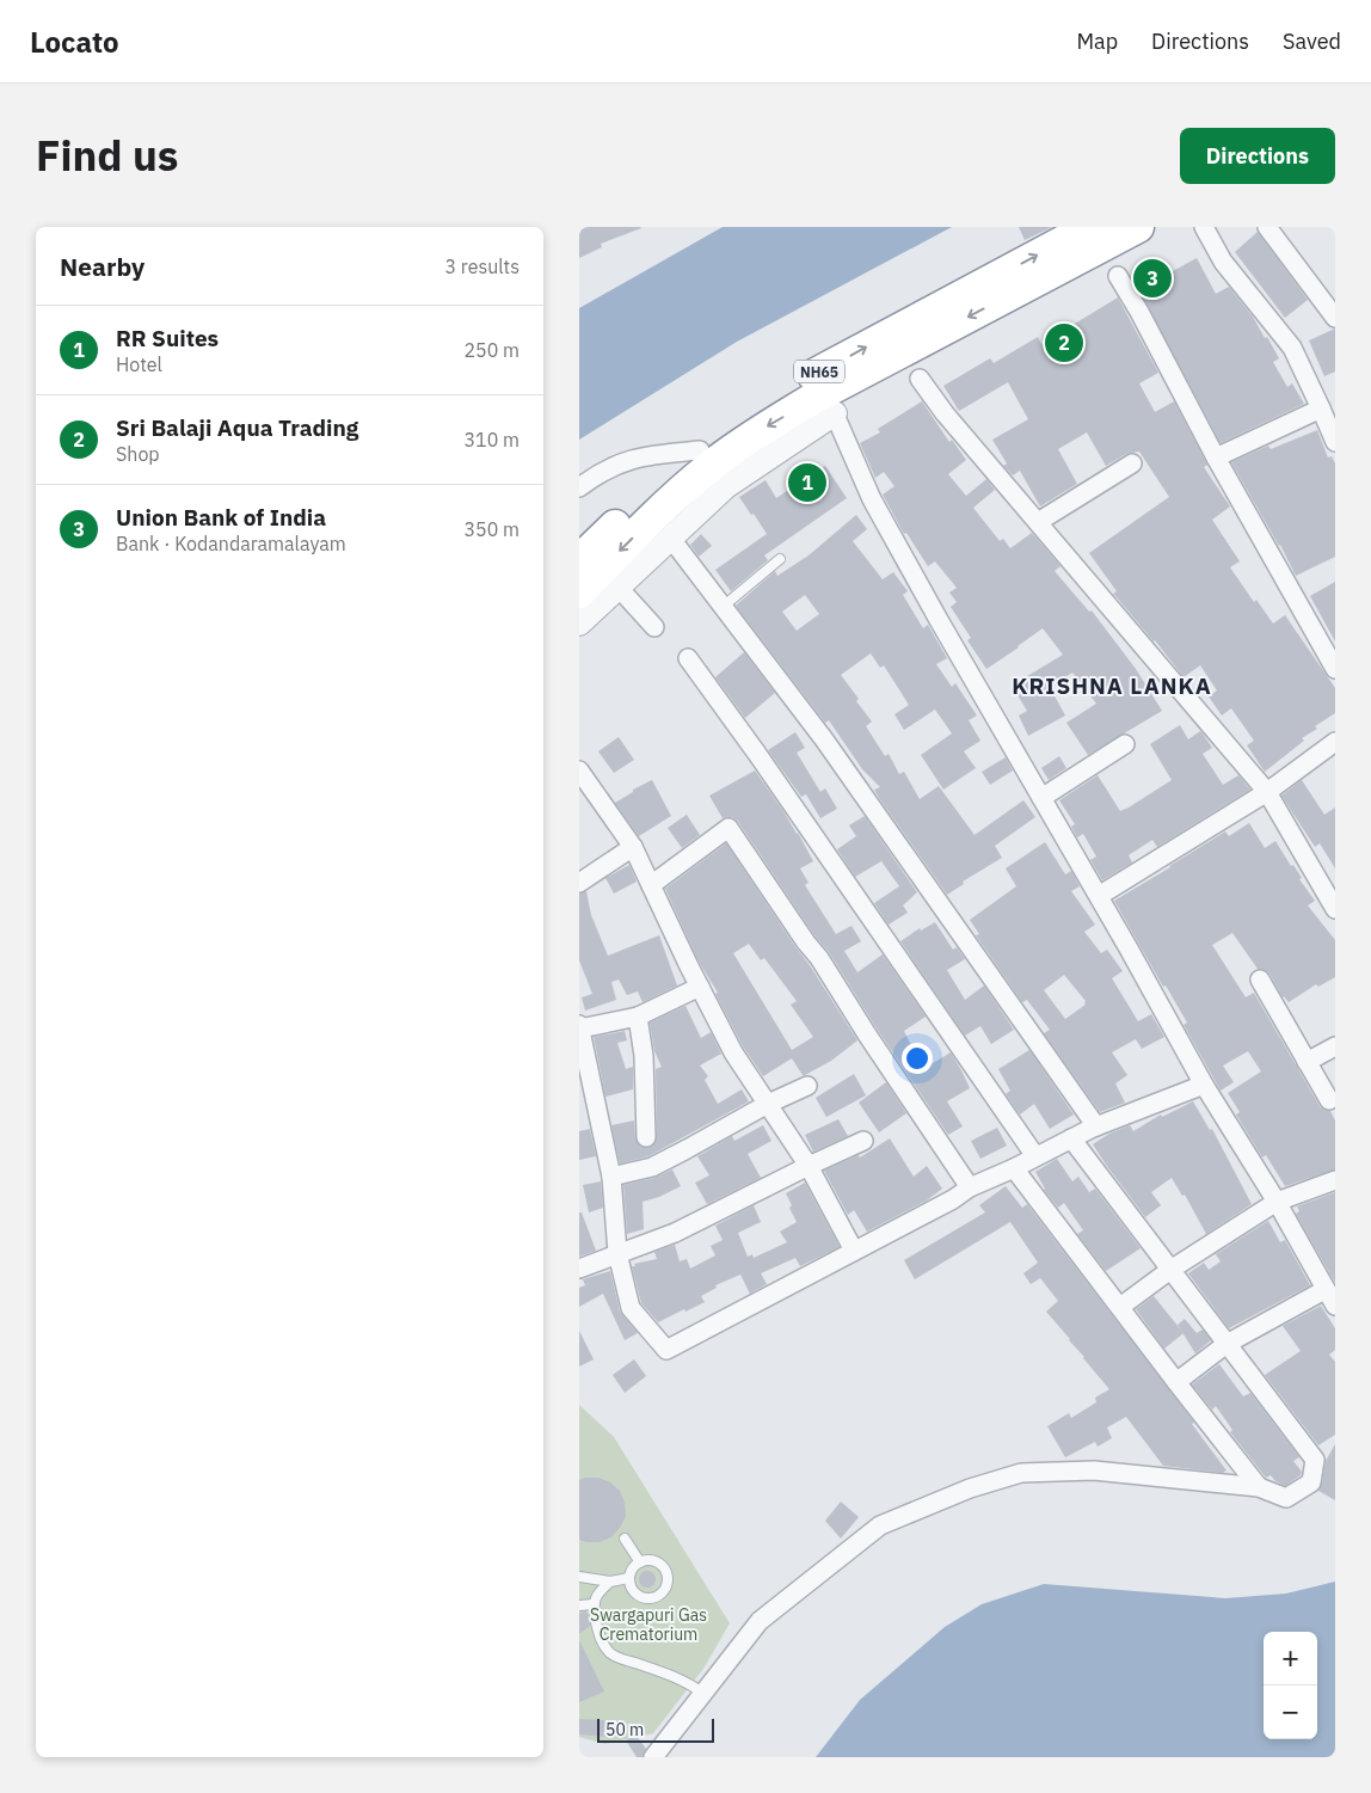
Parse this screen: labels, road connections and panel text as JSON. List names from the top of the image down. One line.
{"streets":{"highway":["NH65"]},"districts":["KRISHNA LANKA"],"parks":["Swargapuri Gas Crematorium"],"scale_bar":"50 m","page":{"header":"Locato","nav":["Map","Directions","Saved"],"title":"Find us","buttons":"Directions","heading":["Nearby","3 results"],"pins":["3","2","1"],"list":[{"mark":"1","name":"RR Suites","note":"Hotel","value":"250 m"},{"mark":"2","name":"Sri Balaji Aqua Trading","note":"Shop","value":"310 m"},{"mark":"3","name":"Union Bank of India","note":"Bank · Kodandaramalayam","value":"350 m"}],"map_buttons":["+","−"],"scale":"50 m"}}
